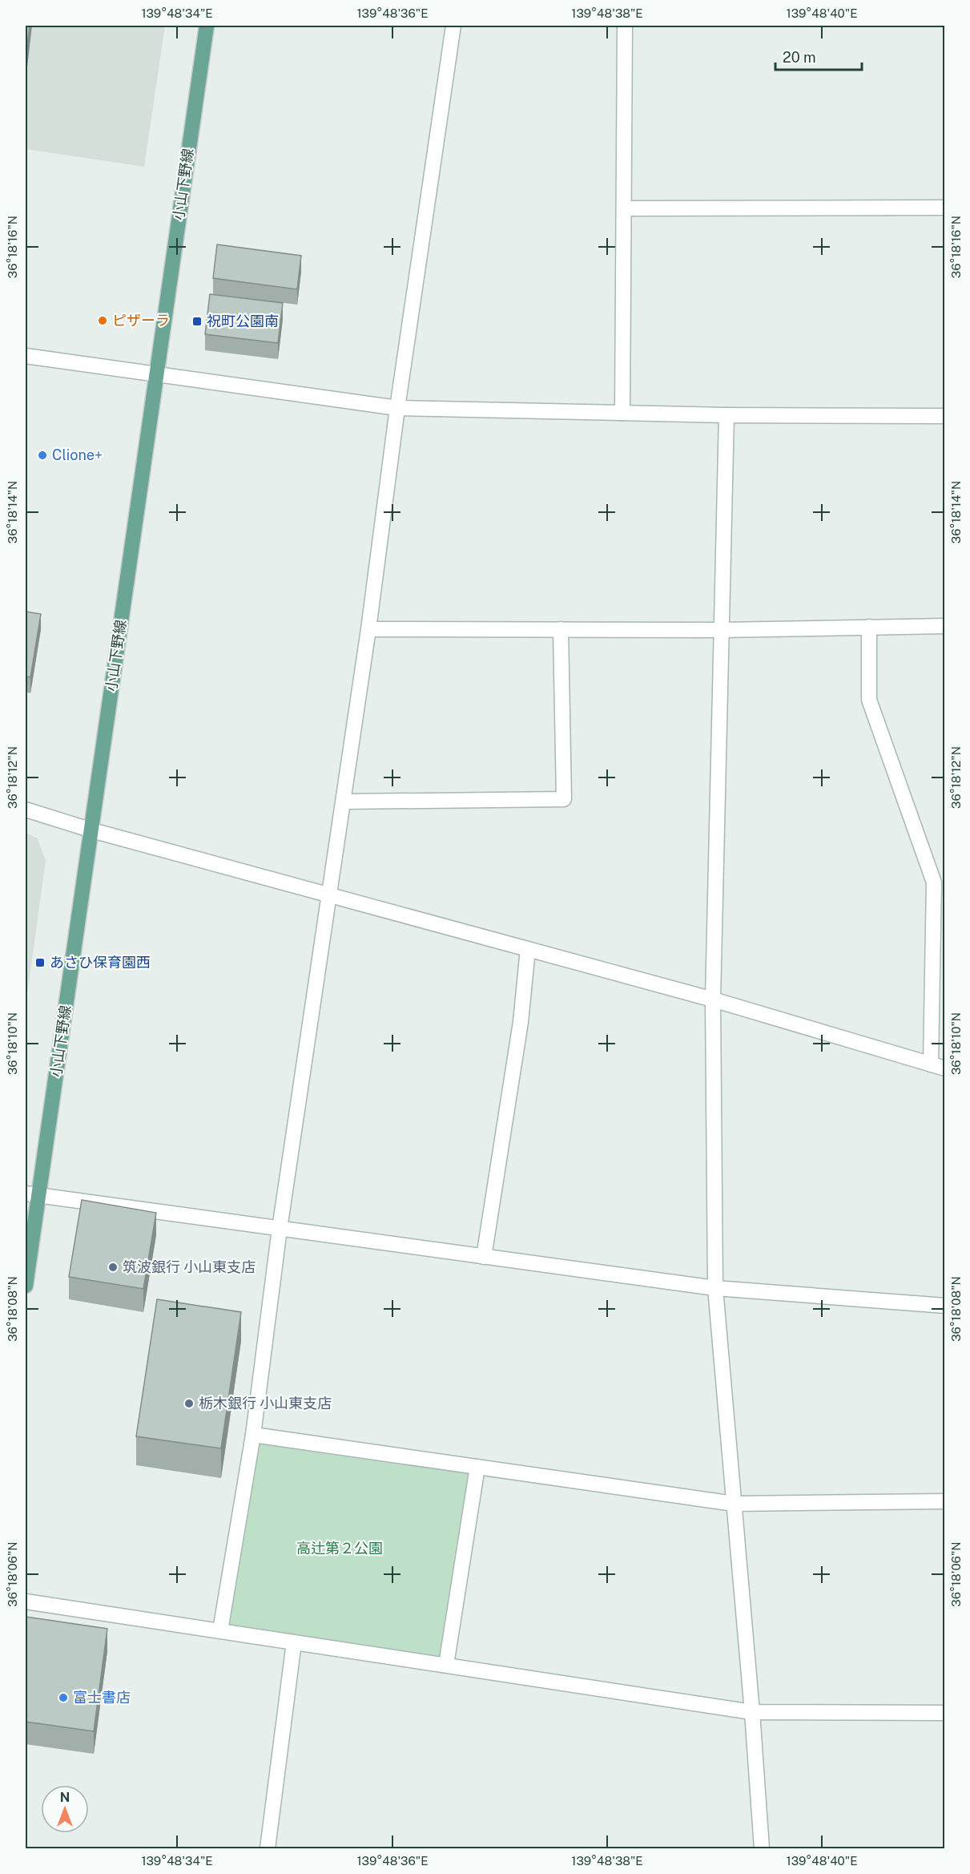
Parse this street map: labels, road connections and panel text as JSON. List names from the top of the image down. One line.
{"streets":{"main road":["小山下野線"]},"parks":["高辻第２公園"],"places":{"other":["ピザーラ","Clione+","筑波銀行 小山東支店","栃木銀行 小山東支店","富士書店"],"transit":["祝町公園南","あさひ保育園西"]},"scale_bar":"20 m","north":"top","coordinates":["139°48'34\"E","139°48'36\"E","139°48'38\"E","139°48'40\"E","36°18'16\"N","36°18'14\"N","36°18'12\"N","36°18'10\"N","36°18'08\"N","36°18'06\"N"]}
